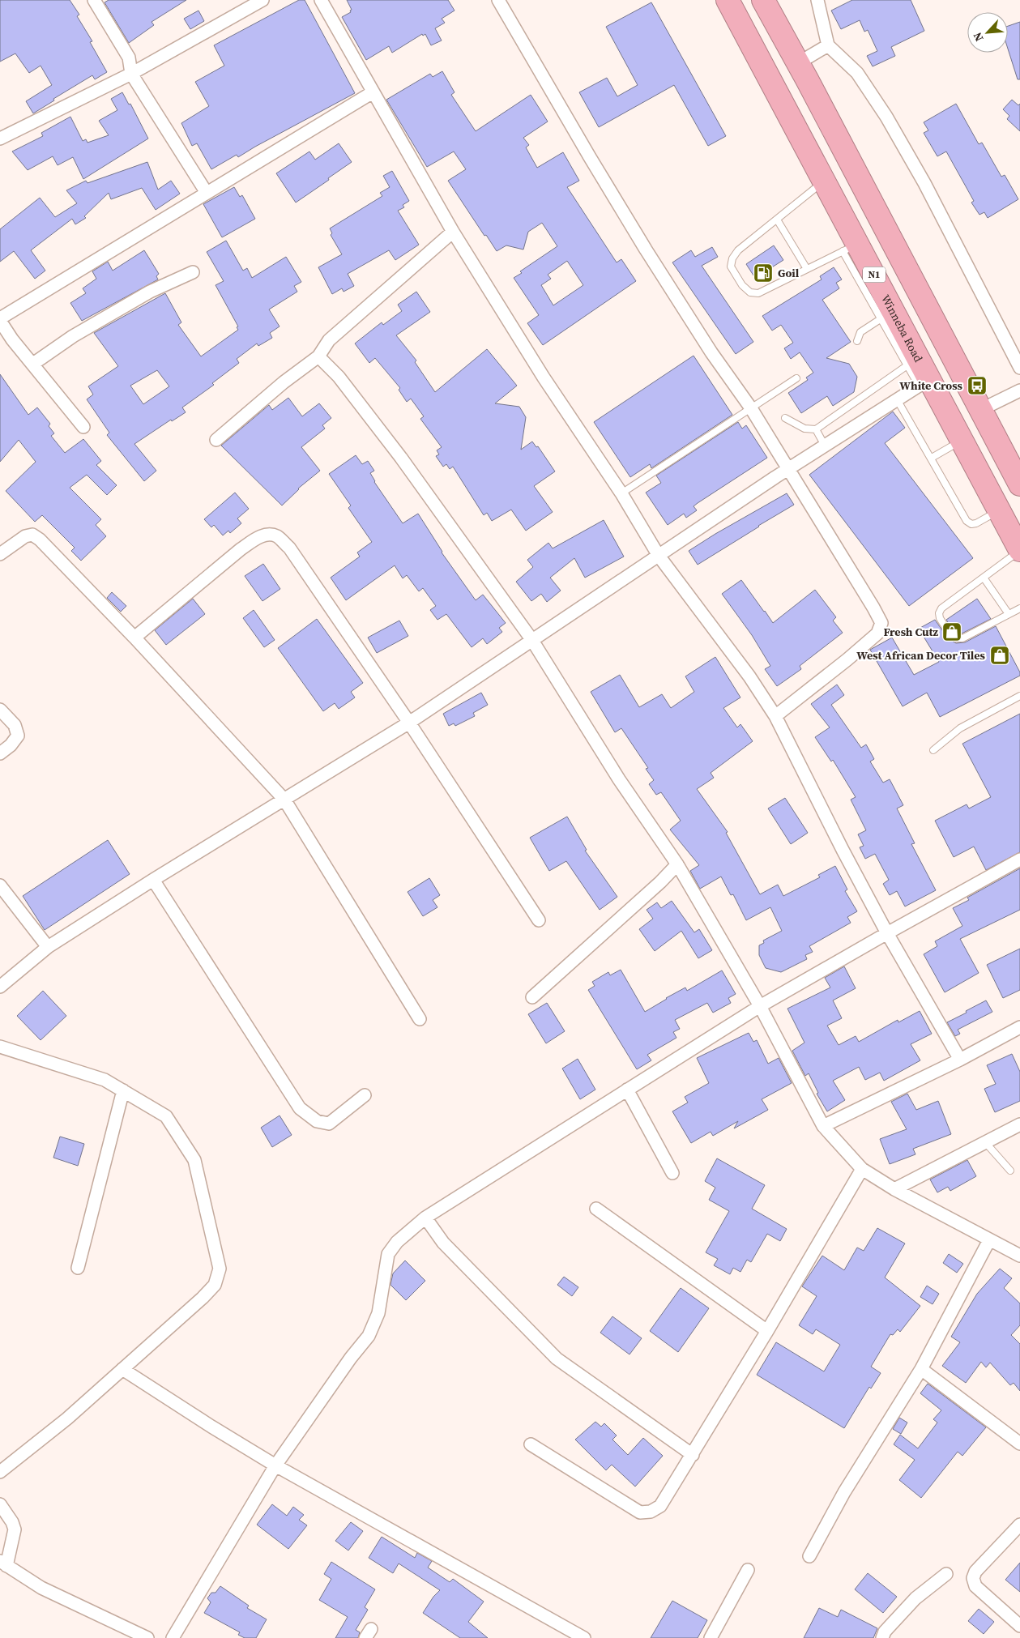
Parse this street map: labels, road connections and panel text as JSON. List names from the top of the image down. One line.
{"streets":{"highway":["N1","Winneba Road"]},"places":{"fuel station":["Goil"],"bus stop":["White Cross"],"shop":["Fresh Cutz","West African Decor Tiles"]},"north":"bottom left"}
